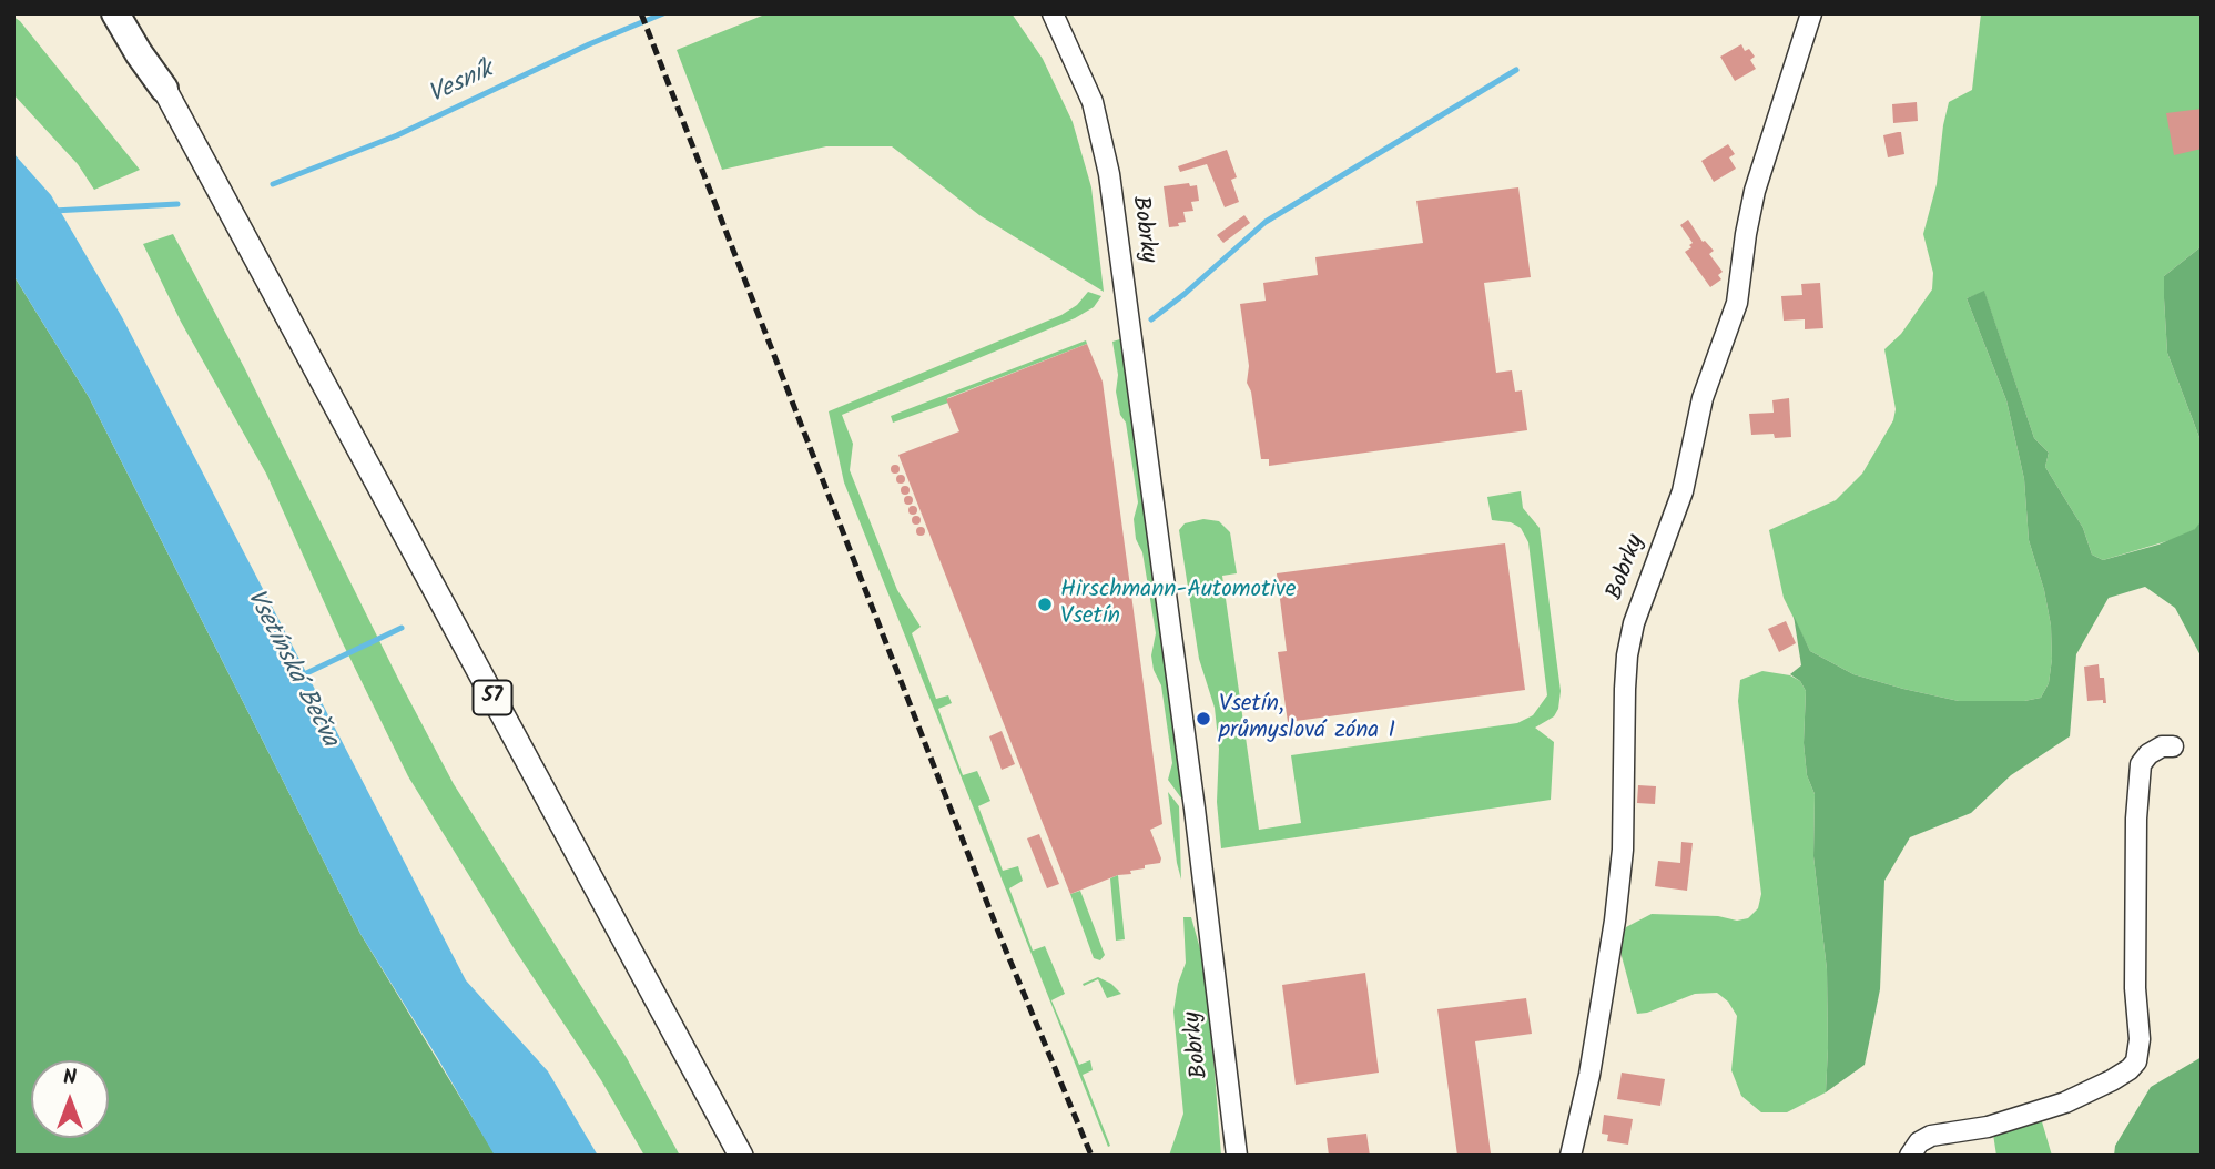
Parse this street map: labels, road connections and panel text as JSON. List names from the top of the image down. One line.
{"streets":{"highway":["57"],"street":["Bobrky"]},"water":["Vesník","Vsetínská Bečva"],"places":["Hirschmann-Automotive Vsetín","Vsetín, průmyslová zóna I"],"north":"top"}
